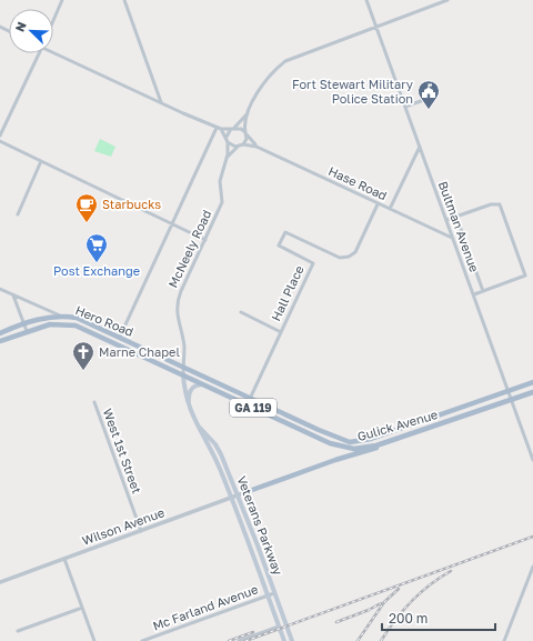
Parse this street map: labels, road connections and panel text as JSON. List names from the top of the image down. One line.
{"streets":{"main road":["Hero Road","GA 119","Gulick Avenue","Veterans Parkway"],"street":["Hase Road","Bultman Avenue","McNeely Road","Hall Place","West 1st Street","Wilson Avenue","Mc Farland Avenue"]},"crossings":[["Hase Road","Bultman Avenue"],["Hase Road","Hall Place"],["Bultman Avenue","Hero Road"],["Bultman Avenue","GA 119"],["Bultman Avenue","Gulick Avenue"],["McNeely Road","Hero Road"],["McNeely Road","Gulick Avenue"],["Hall Place","Hero Road"],["Hero Road","GA 119"],["West 1st Street","Wilson Avenue"],["Veterans Parkway","Wilson Avenue"],["Veterans Parkway","Mc Farland Avenue"]],"places":{"public building":["Fort Stewart Military Police Station"],"cafe":["Starbucks"],"supermarket":["Post Exchange"],"church":["Marne Chapel"]},"scale_bar":"200 m","north":"top left"}
